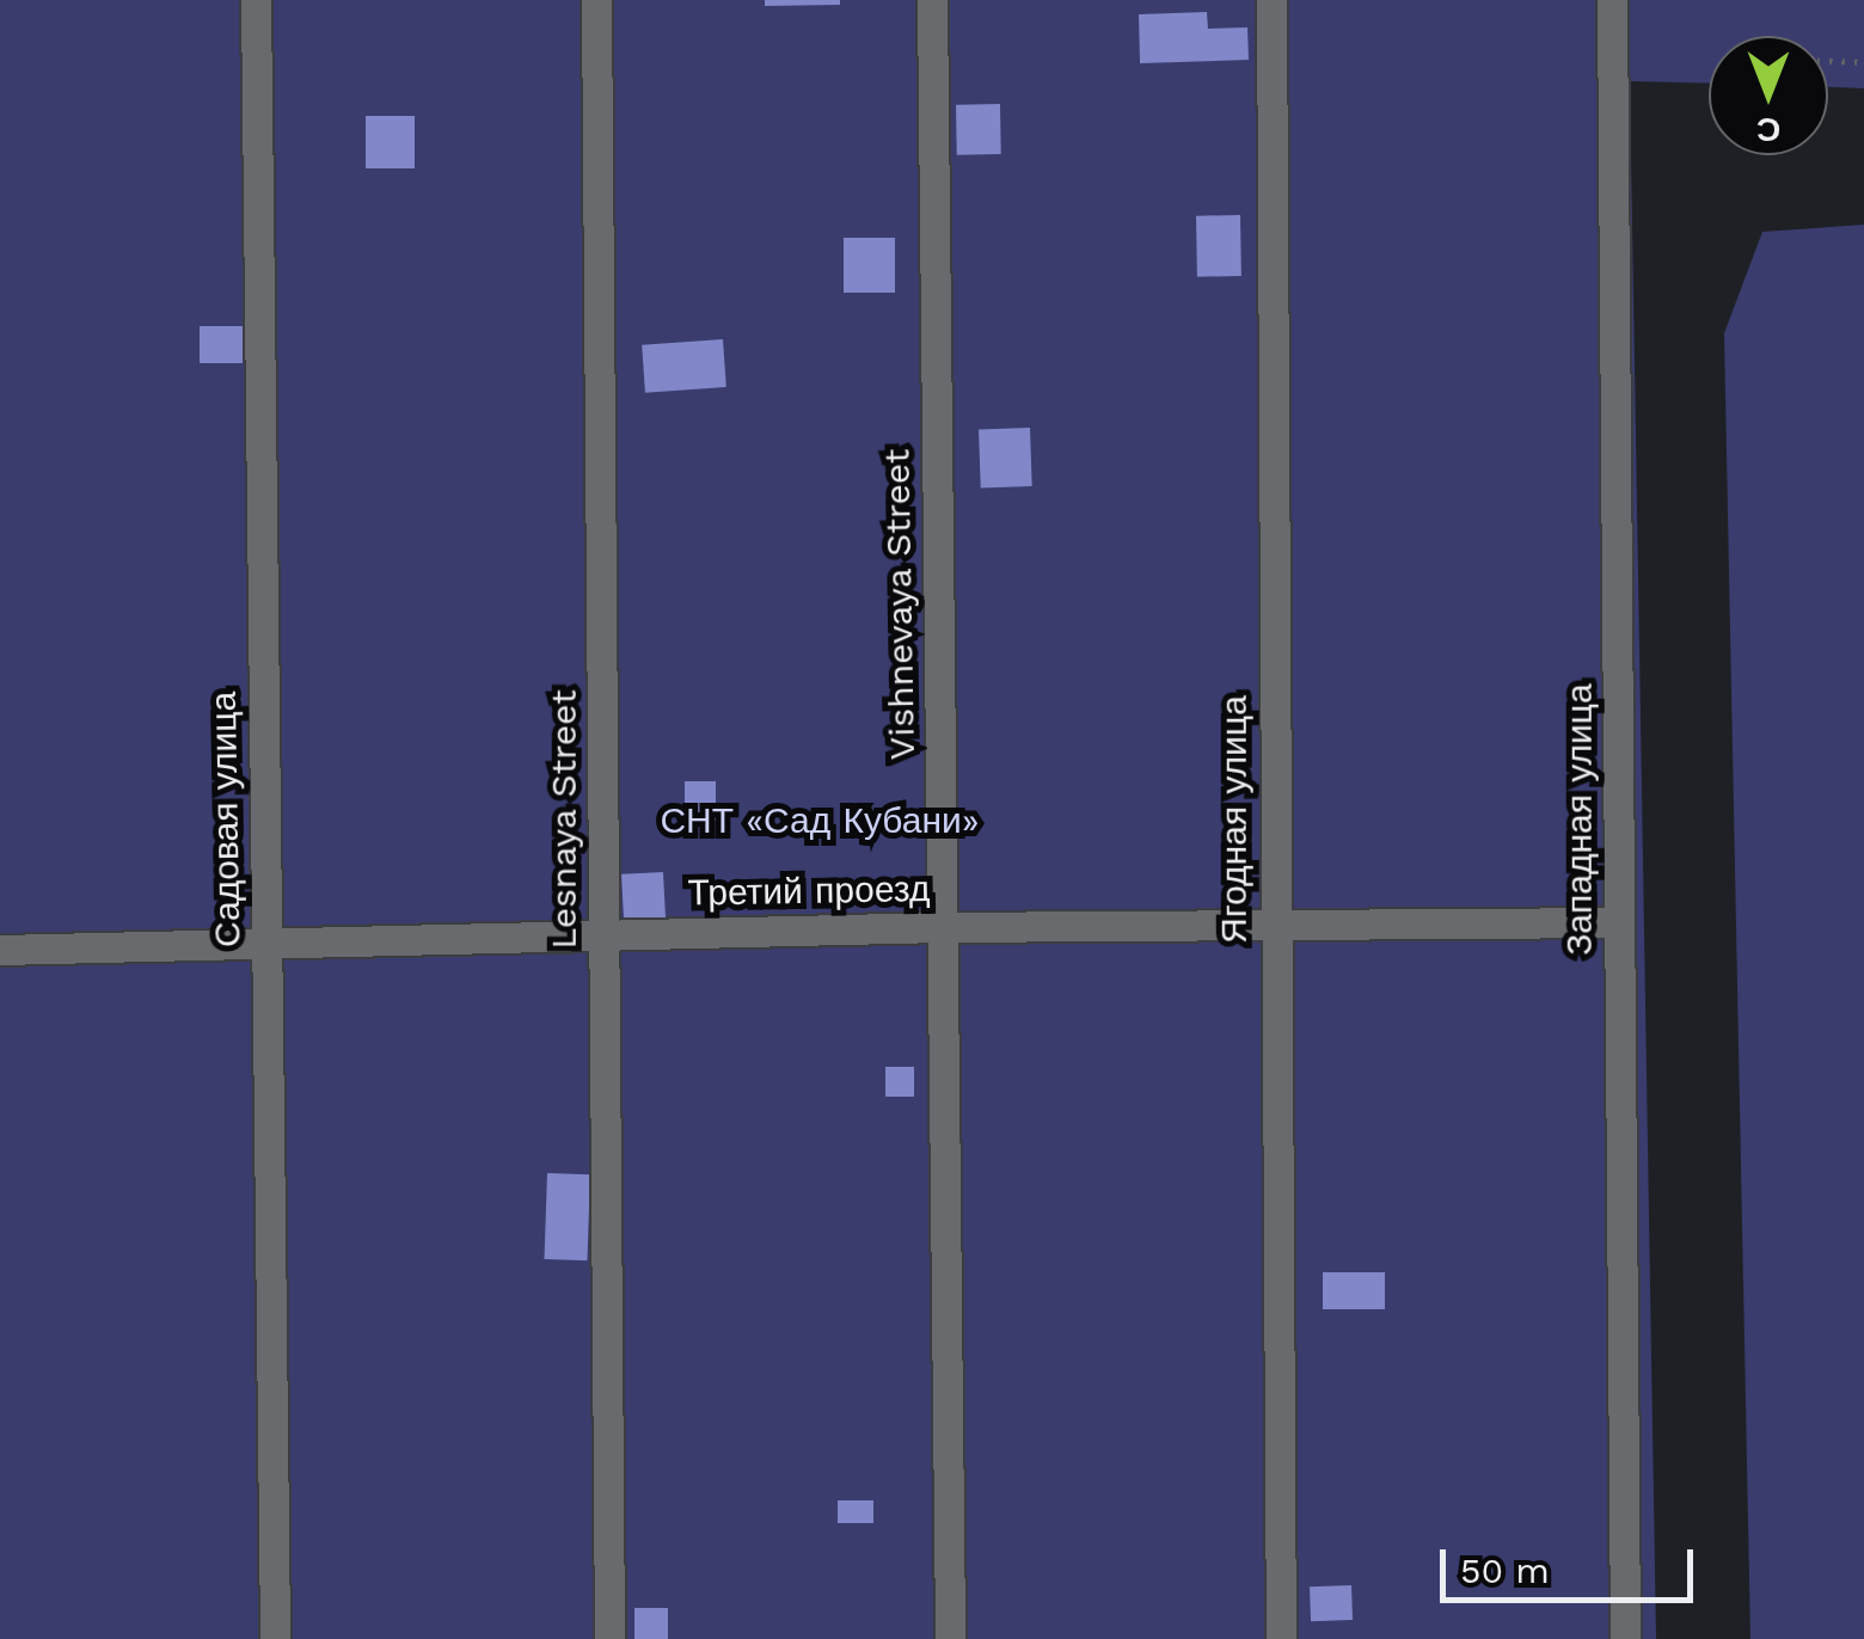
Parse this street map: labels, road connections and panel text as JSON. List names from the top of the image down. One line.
{"streets":{"street":["Vishnevaya Street","Садовая улица","Lesnaya Street","Ягодная улица","Западная улица","Третий проезд"]},"crossings":[["Vishnevaya Street","Третий проезд"],["Садовая улица","Третий проезд"],["Lesnaya Street","Третий проезд"],["Ягодная улица","Третий проезд"],["Западная улица","Третий проезд"]],"parks":["СНТ «Сад Кубани»"],"scale_bar":"50 m","north":"bottom"}
